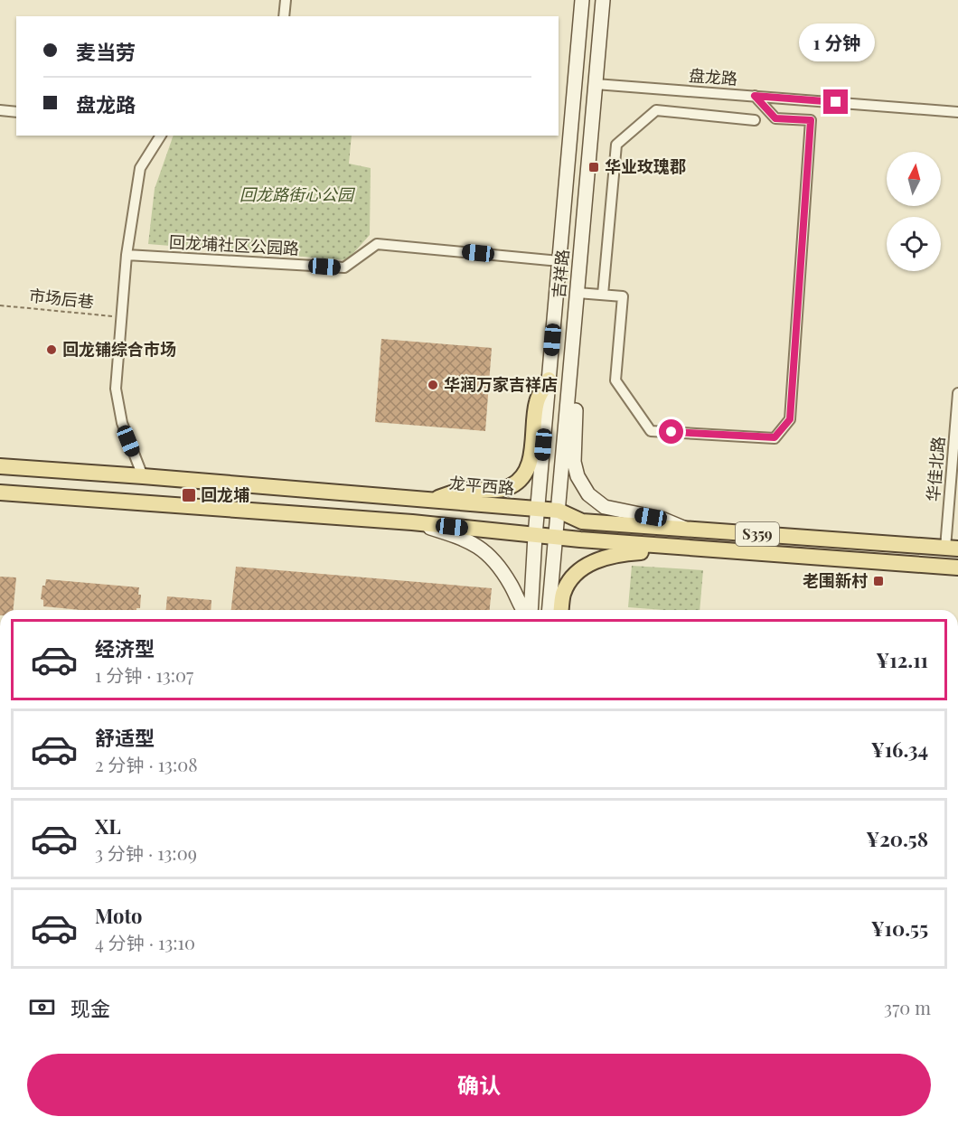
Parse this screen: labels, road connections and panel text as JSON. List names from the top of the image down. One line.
{"streets":{"main road":["吉祥路","龙平西路","S359"],"street":["盘龙路","回龙埔社区公园路","华佳北路"],"path":["市场后巷"]},"crossings":[["盘龙路","吉祥路"],["回龙埔社区公园路","吉祥路"],["吉祥路","龙平西路"],["吉祥路","S359"],["华佳北路","龙平西路"]],"parks":["回龙路街心公园"],"places":{"transit":["华业玫瑰郡","回龙埔","老围新村"],"other":["回龙铺综合市场","华润万家吉祥店"]},"north":"top","page":{"banner":["麦当劳","盘龙路"],"bubble":"1 分钟","list":[{"name":"经济型","note":"1 分钟 · 13:07","value":"¥12.11"},{"name":"舒适型","note":"2 分钟 · 13:08","value":"¥16.34"},{"name":"XL","note":"3 分钟 · 13:09","value":"¥20.58"},{"name":"Moto","note":"4 分钟 · 13:10","value":"¥10.55"}],"pay":["现金","370 m"],"buttons":"确认"}}
